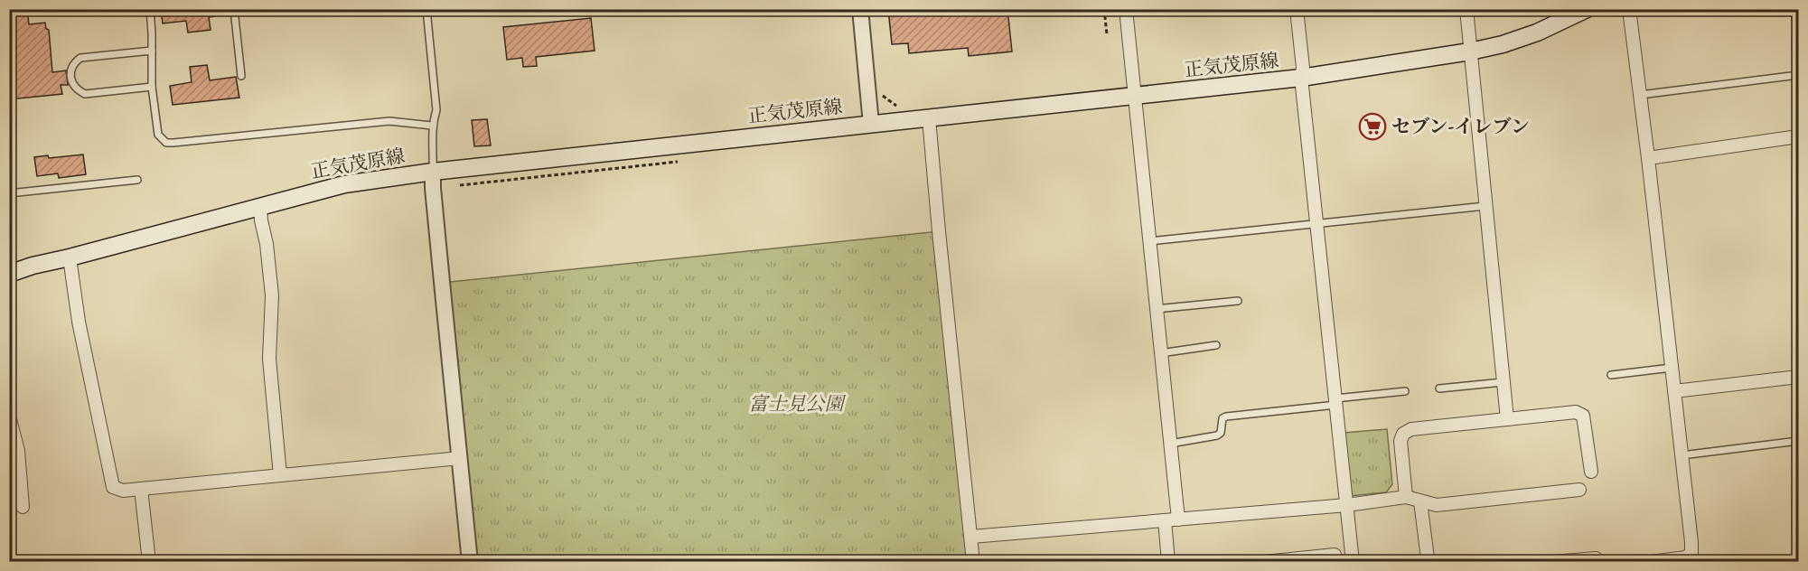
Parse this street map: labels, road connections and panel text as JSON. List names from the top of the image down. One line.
{"streets":{"main road":["正気茂原線"]},"parks":["富士見公園"],"places":{"supermarket":["セブン-イレブン"]}}
